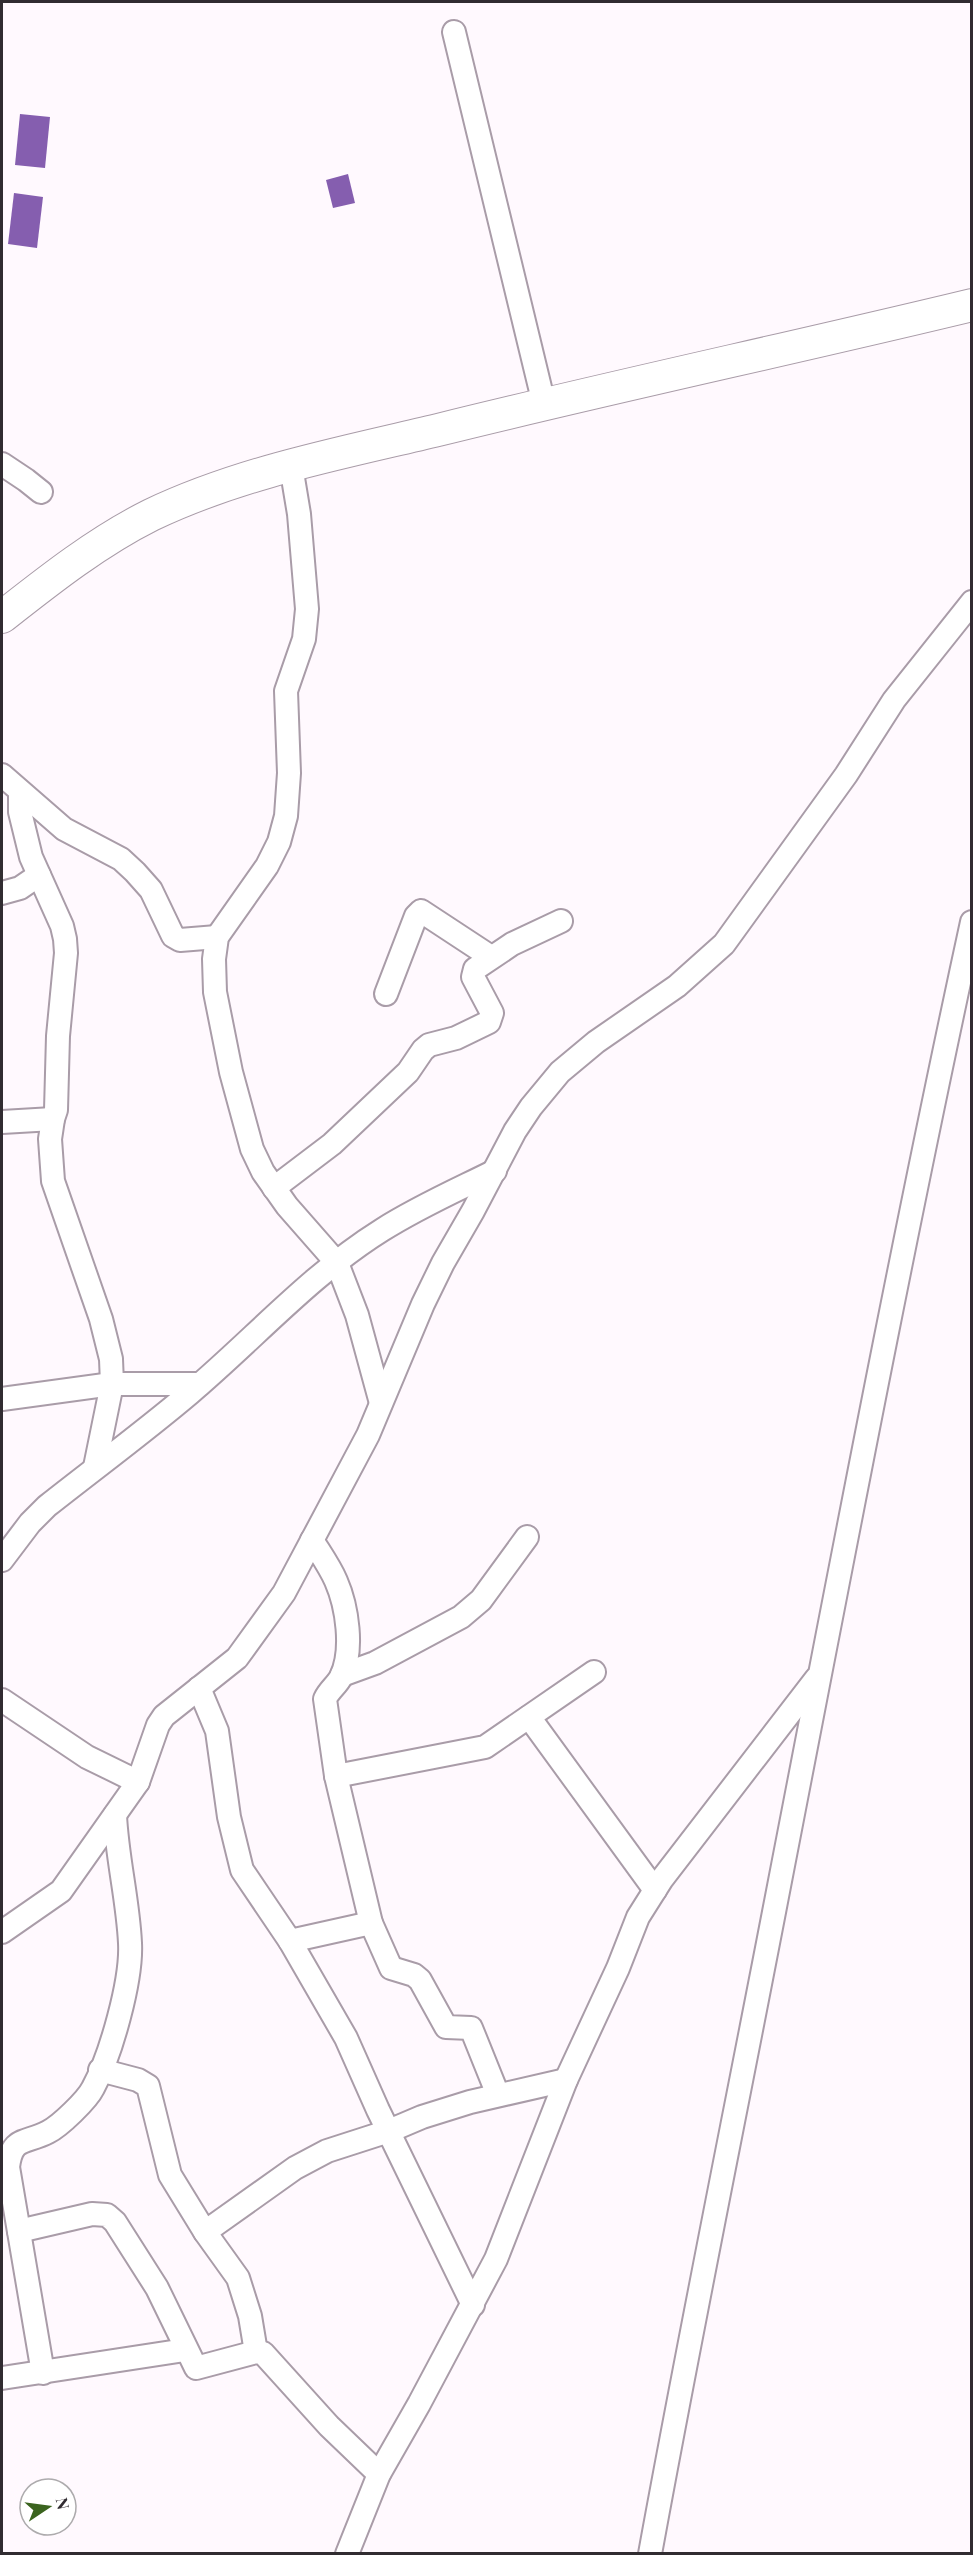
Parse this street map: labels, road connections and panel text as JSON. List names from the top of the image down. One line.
{"north":"right"}
